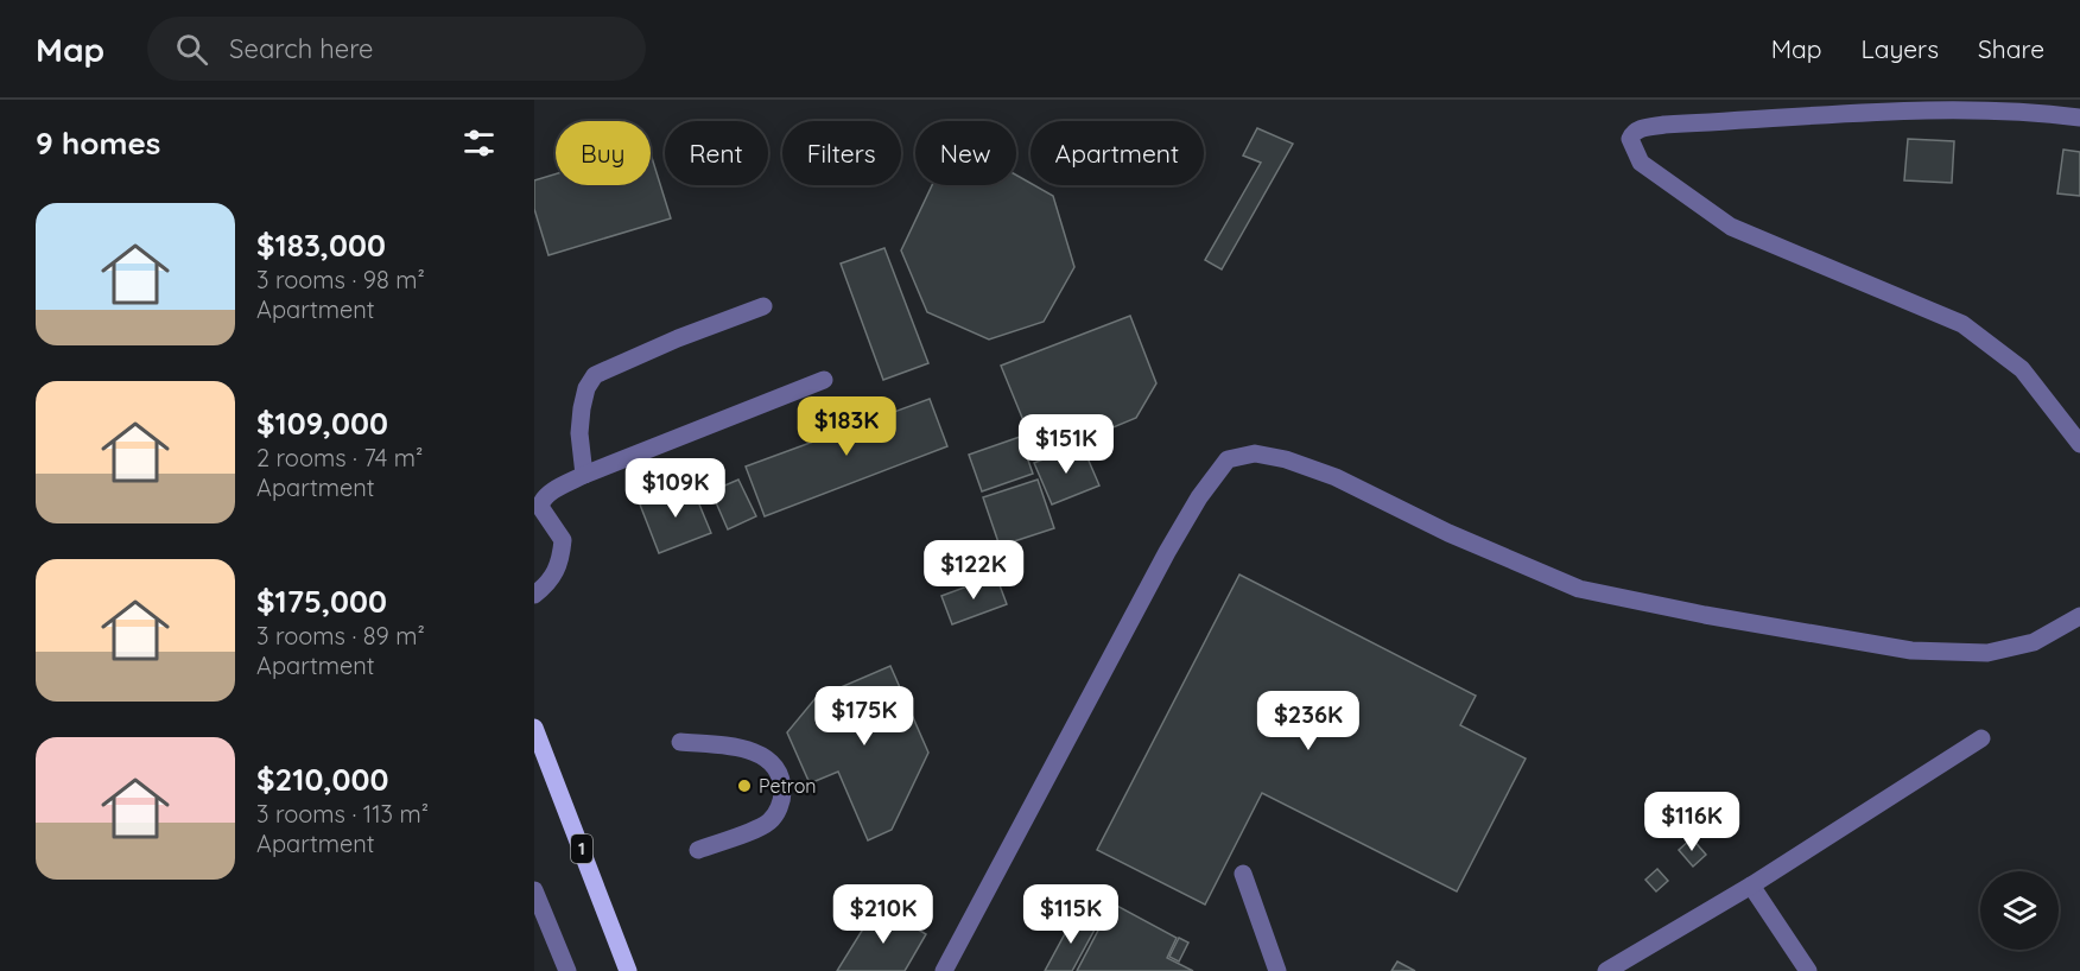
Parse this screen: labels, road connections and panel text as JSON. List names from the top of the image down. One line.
{"streets":{"main road":["1"]},"places":["Petron"],"page":{"header":"Map","search":"Search here","nav":["Map","Layers","Share"],"heading":"9 homes","chip":["Buy","Rent","Filters","New","Apartment"],"list":[{"name":"$183,000","note":"3 rooms · 98 m² · Apartment"},{"name":"$109,000","note":"2 rooms · 74 m² · Apartment"},{"name":"$175,000","note":"3 rooms · 89 m² · Apartment"},{"name":"$210,000","note":"3 rooms · 113 m² · Apartment"}],"price":["$183K","$151K","$109K","$122K","$175K","$236K","$116K","$210K","$115K"]}}
